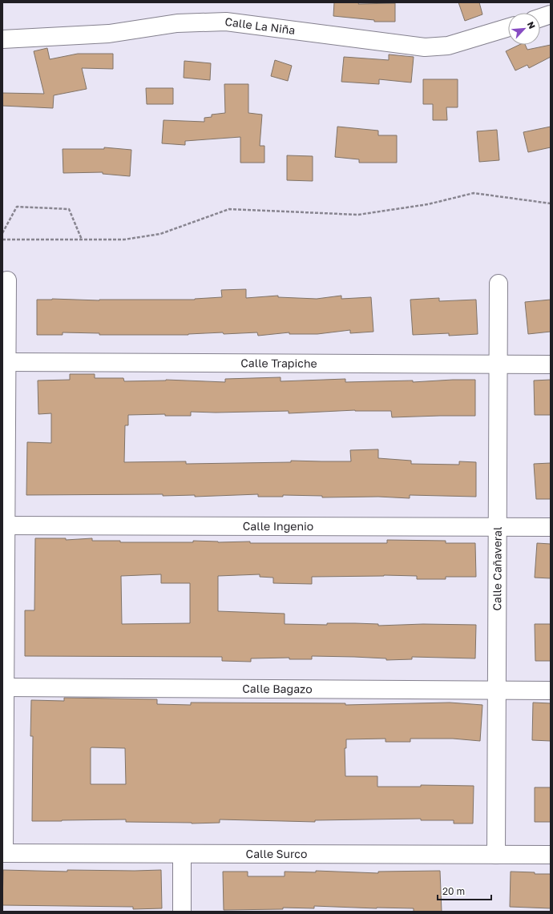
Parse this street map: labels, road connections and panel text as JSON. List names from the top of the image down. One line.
{"streets":{"street":["Calle La Niña","Calle Trapiche","Calle Ingenio","Calle Cañaveral","Calle Bagazo","Calle Surco"]},"crossings":[["Calle Trapiche","Calle Cañaveral"],["Calle Ingenio","Calle Cañaveral"],["Calle Cañaveral","Calle Bagazo"],["Calle Cañaveral","Calle Surco"]],"scale_bar":"20 m","north":"top right"}
